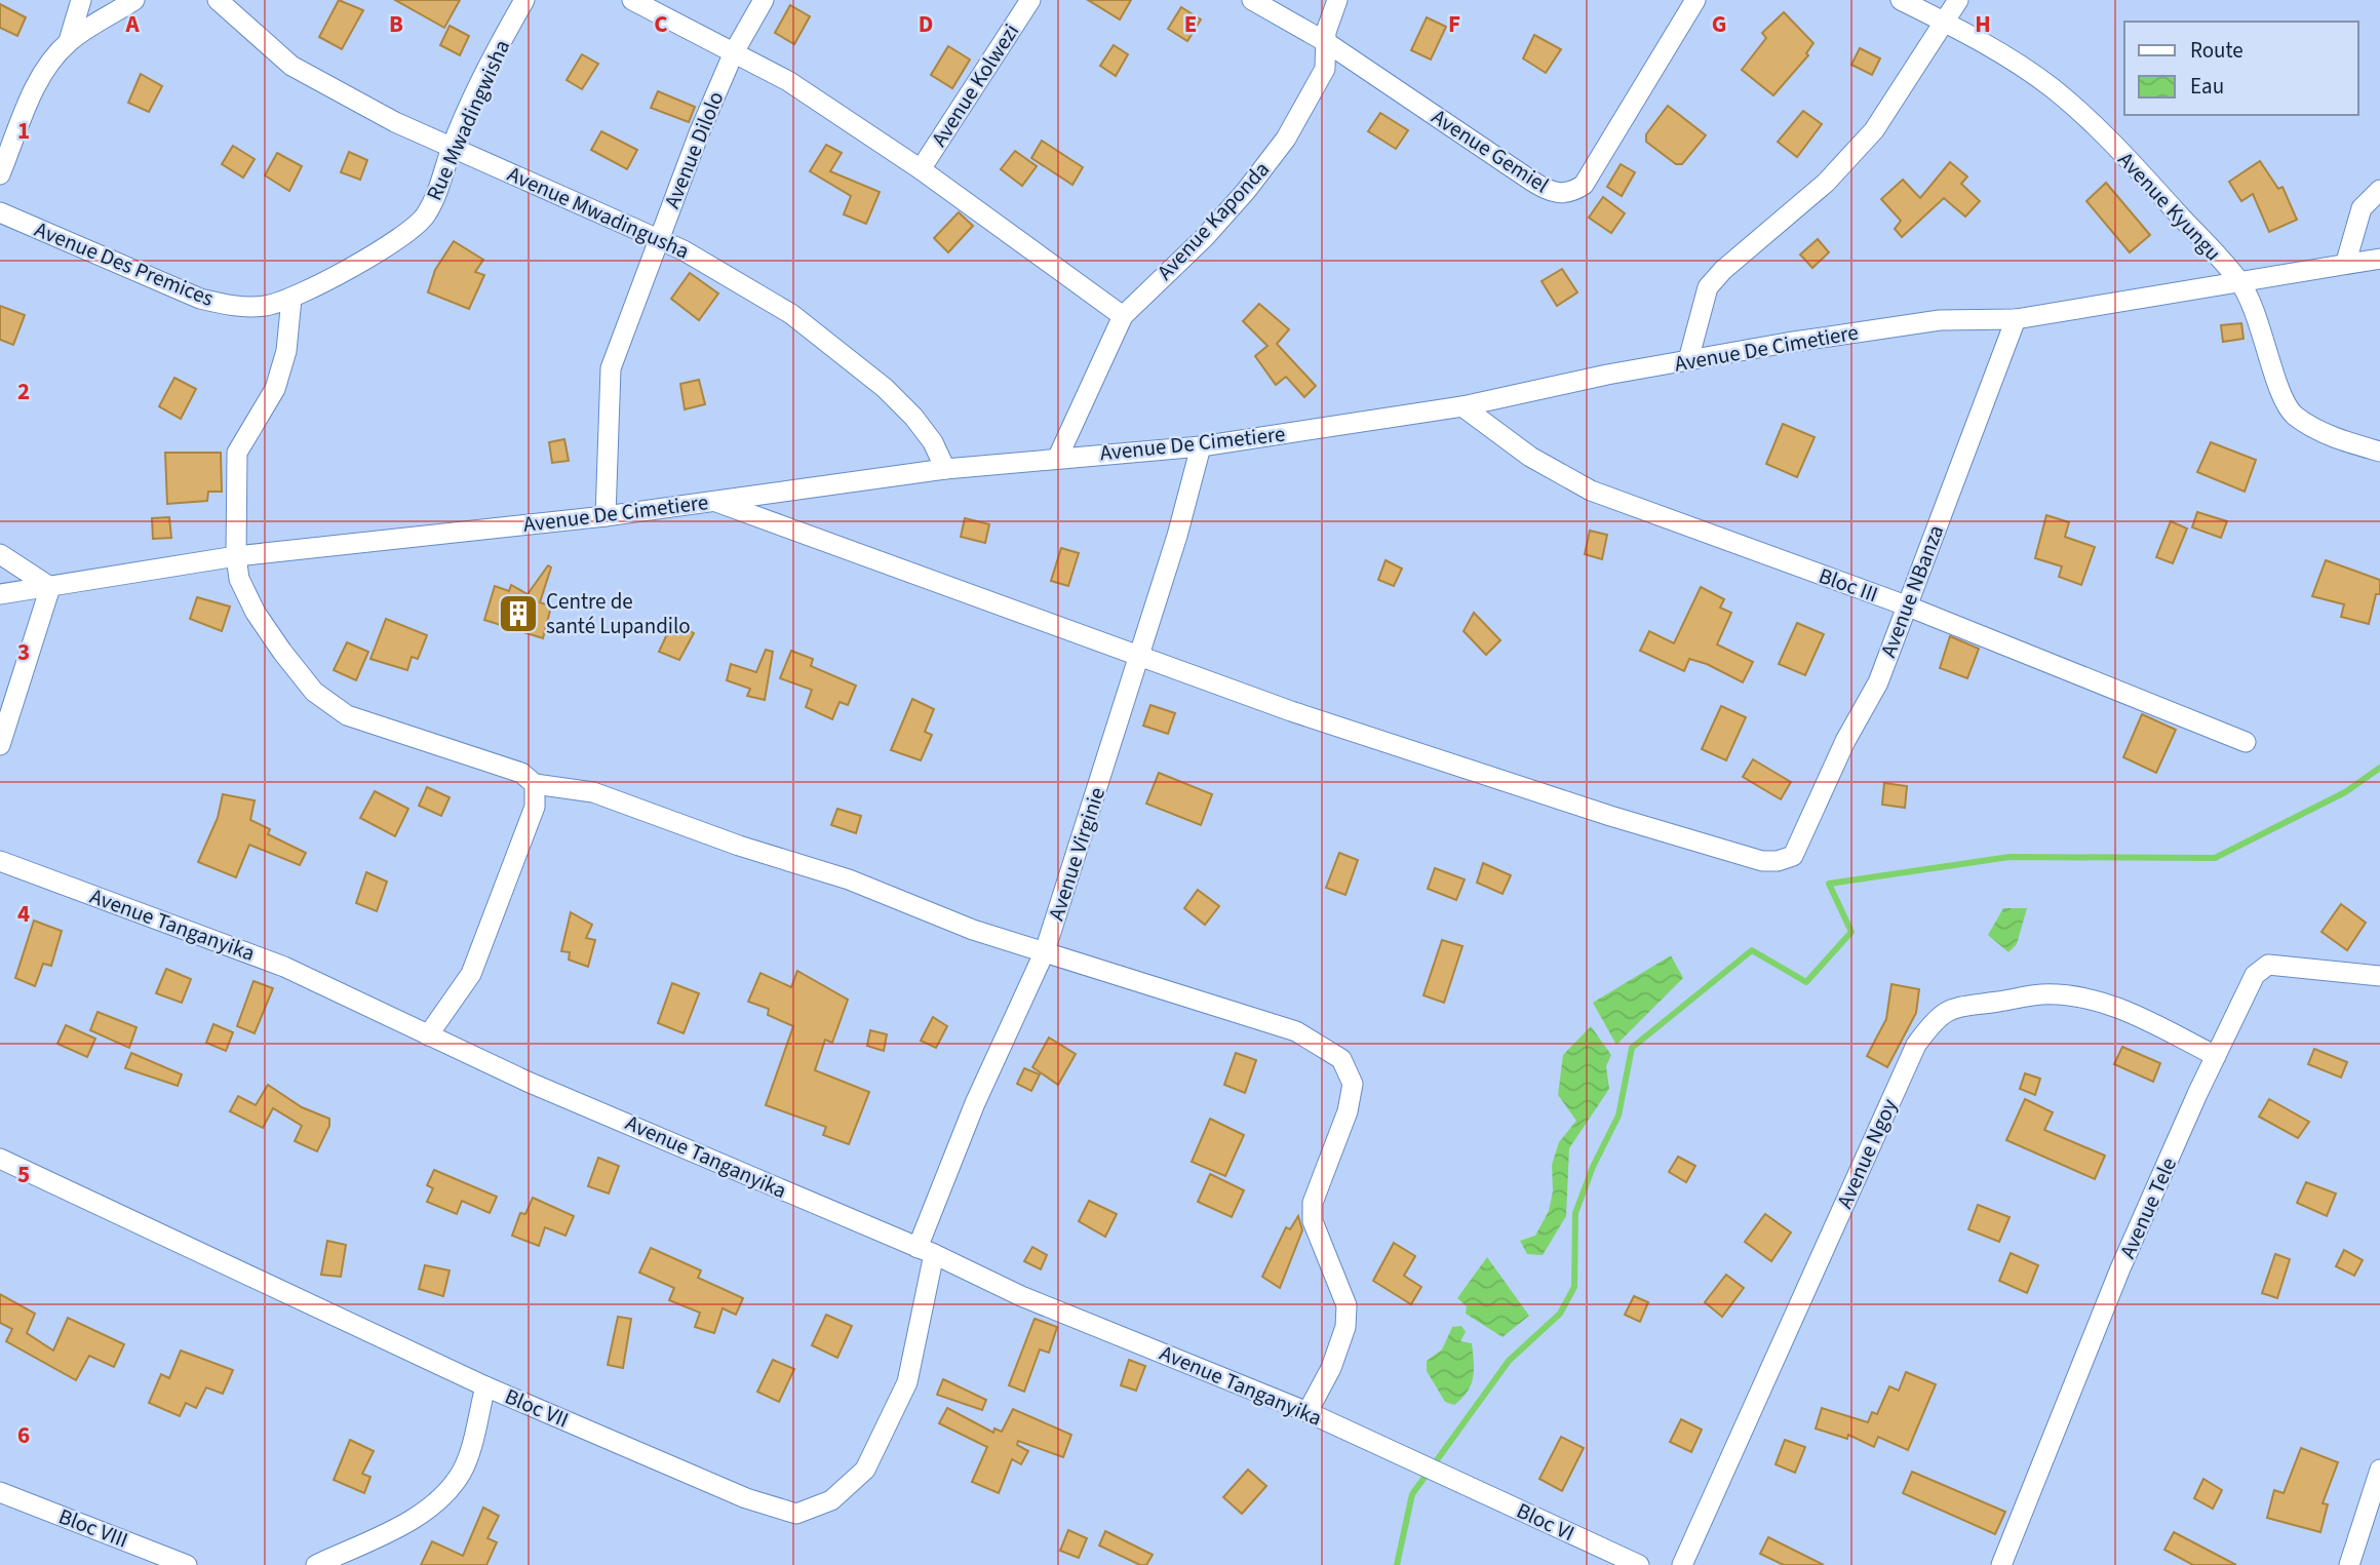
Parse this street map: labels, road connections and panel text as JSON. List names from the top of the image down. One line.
{"streets":{"street":["Avenue Kolwezi","Rue Mwadingwisha","Avenue Dilolo","Avenue Gemiel","Avenue Kyungu","Avenue Mwadingusha","Avenue Kaponda","Avenue Des Premices","Avenue De Cimetiere","Bloc III","Avenue NBanza","Avenue Virginie","Avenue Tanganyika","Avenue Ngoy","Avenue Tele","Bloc VII","Bloc VI","Bloc VIII"]},"crossings":[["Rue Mwadingwisha","Avenue Mwadingusha"],["Rue Mwadingwisha","Avenue Des Premices"],["Avenue Dilolo","Avenue Mwadingusha"],["Avenue Dilolo","Avenue De Cimetiere"],["Avenue Gemiel","Avenue Kaponda"],["Avenue Kyungu","Avenue De Cimetiere"],["Avenue Mwadingusha","Avenue De Cimetiere"],["Avenue De Cimetiere","Bloc III"],["Avenue De Cimetiere","Avenue NBanza"],["Avenue De Cimetiere","Avenue Virginie"],["Bloc III","Avenue NBanza"],["Avenue NBanza","Avenue Virginie"],["Avenue Virginie","Avenue Tanganyika"],["Avenue Virginie","Bloc VII"],["Avenue Tanganyika","Bloc VII"],["Avenue Tanganyika","Bloc VI"],["Avenue Ngoy","Avenue Tele"]],"places":{"building":["Centre de santé Lupandilo"]},"legend":["Route","Eau"],"grid":{"columns":["A","B","C","D","E","F","G","H"],"rows":["1","2","3","4","5","6"]}}
